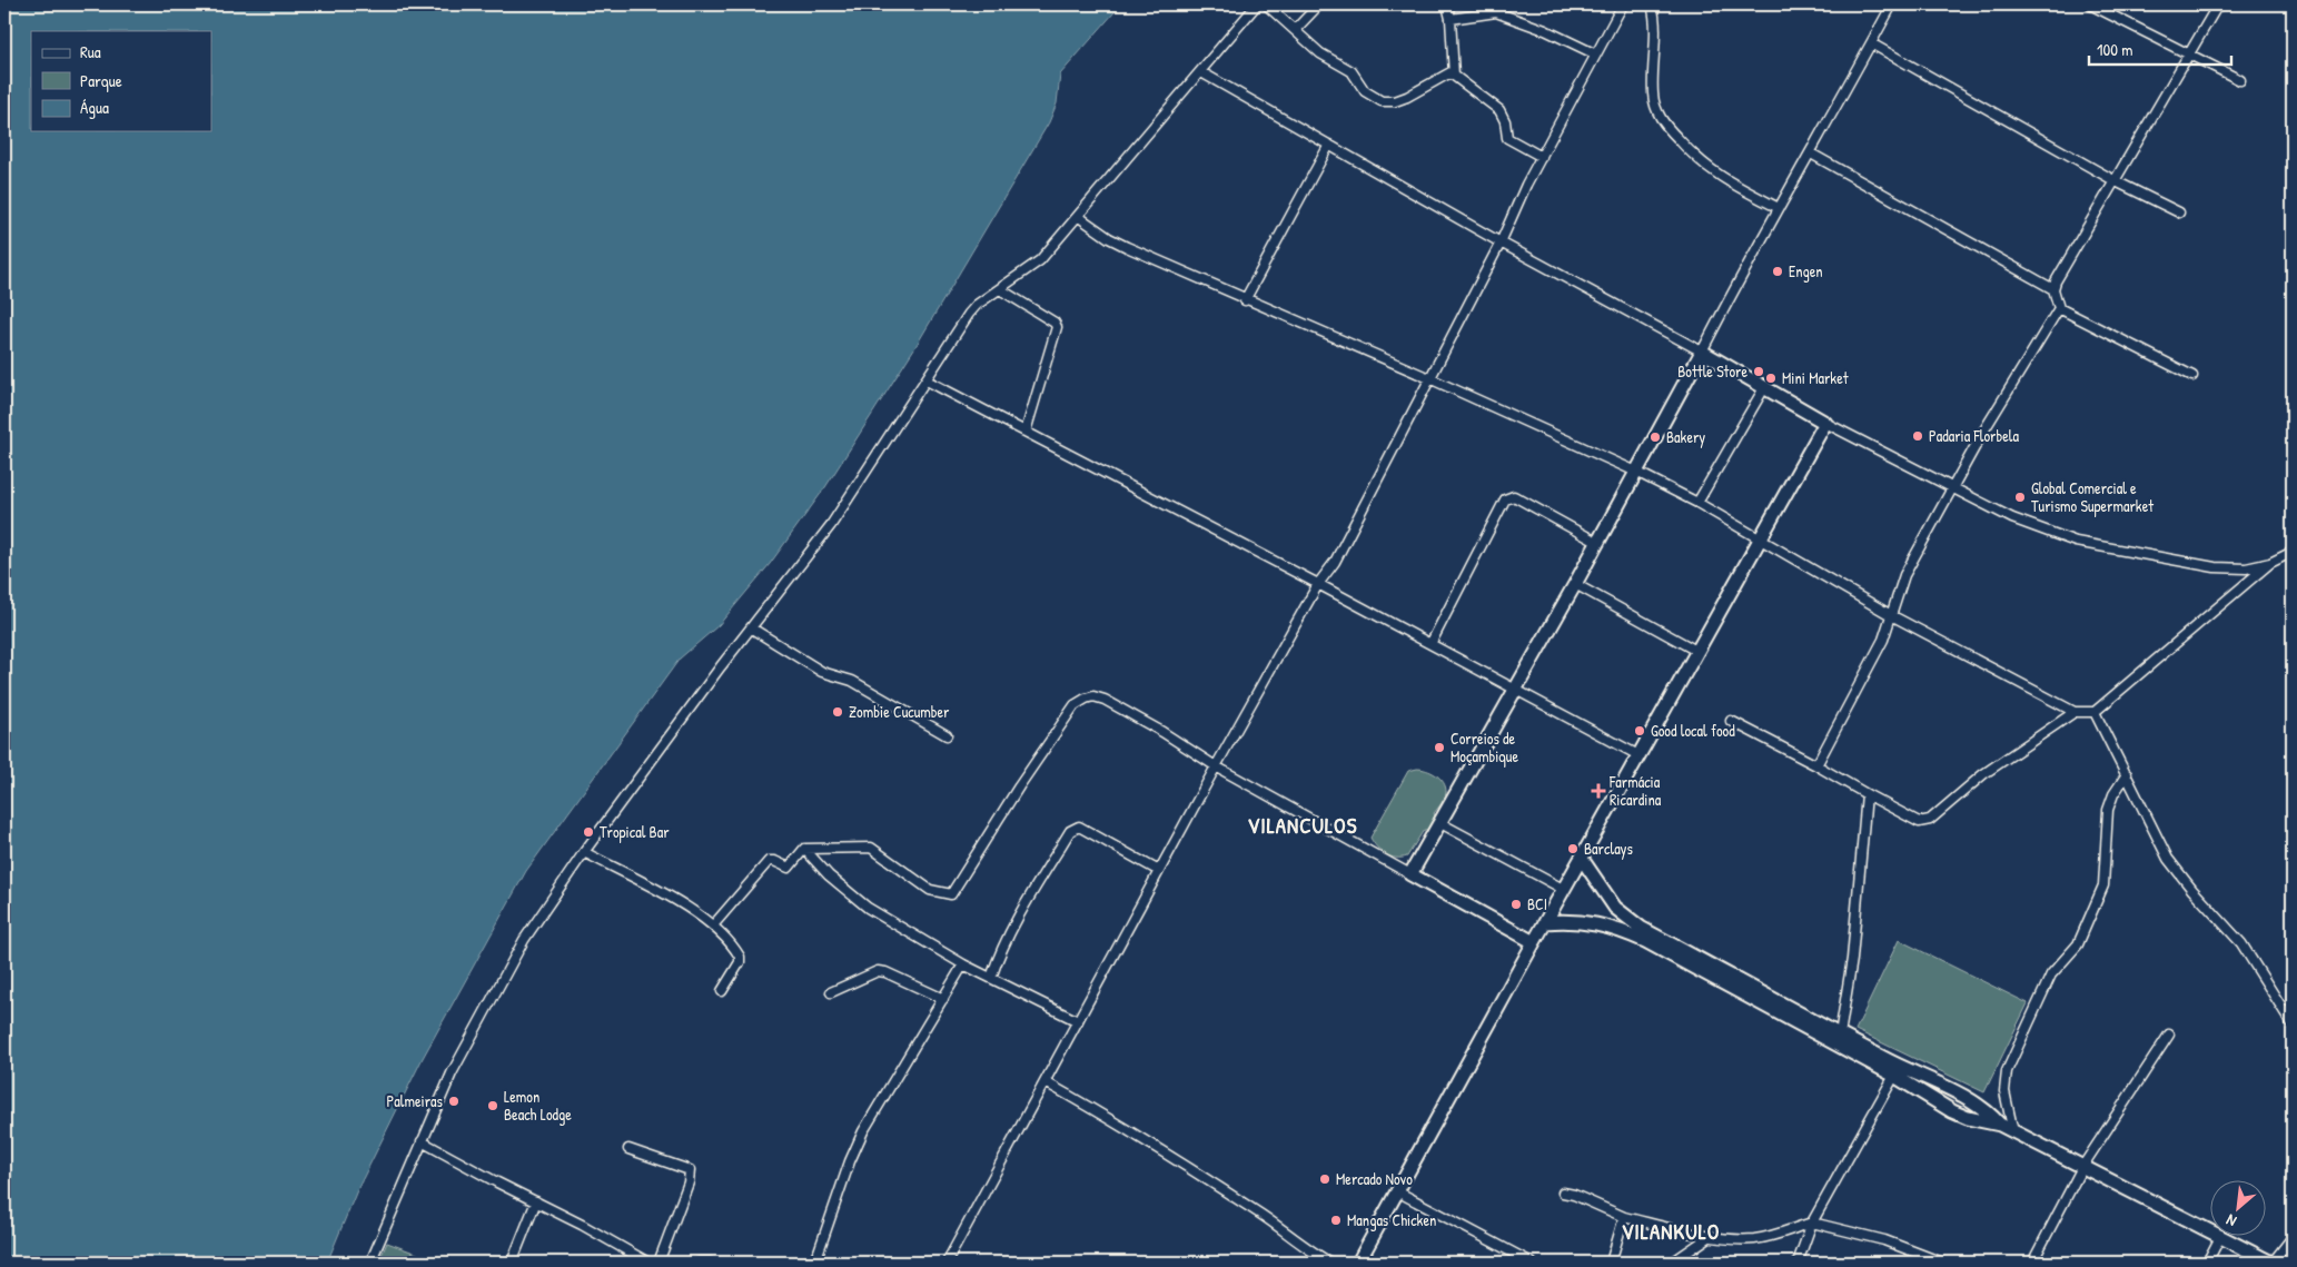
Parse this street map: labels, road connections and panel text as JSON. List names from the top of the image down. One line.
{"districts":["VILANCULOS","VILANKULO"],"places":{"other":["Engen","Bottle Store","Mini Market","Padaria Florbela","Bakery","Global Comercial e Turismo Supermarket","Zombie Cucumber","Good local food","Correios de Moçambique","Tropical Bar","Barclays","BCI","Palmeiras","Lemon Beach Lodge","Mercado Novo","Mangas Chicken"],"health":["Farmácia Ricardina"]},"legend":["Rua","Parque","Água"],"scale_bar":"100 m","north":"bottom left"}
